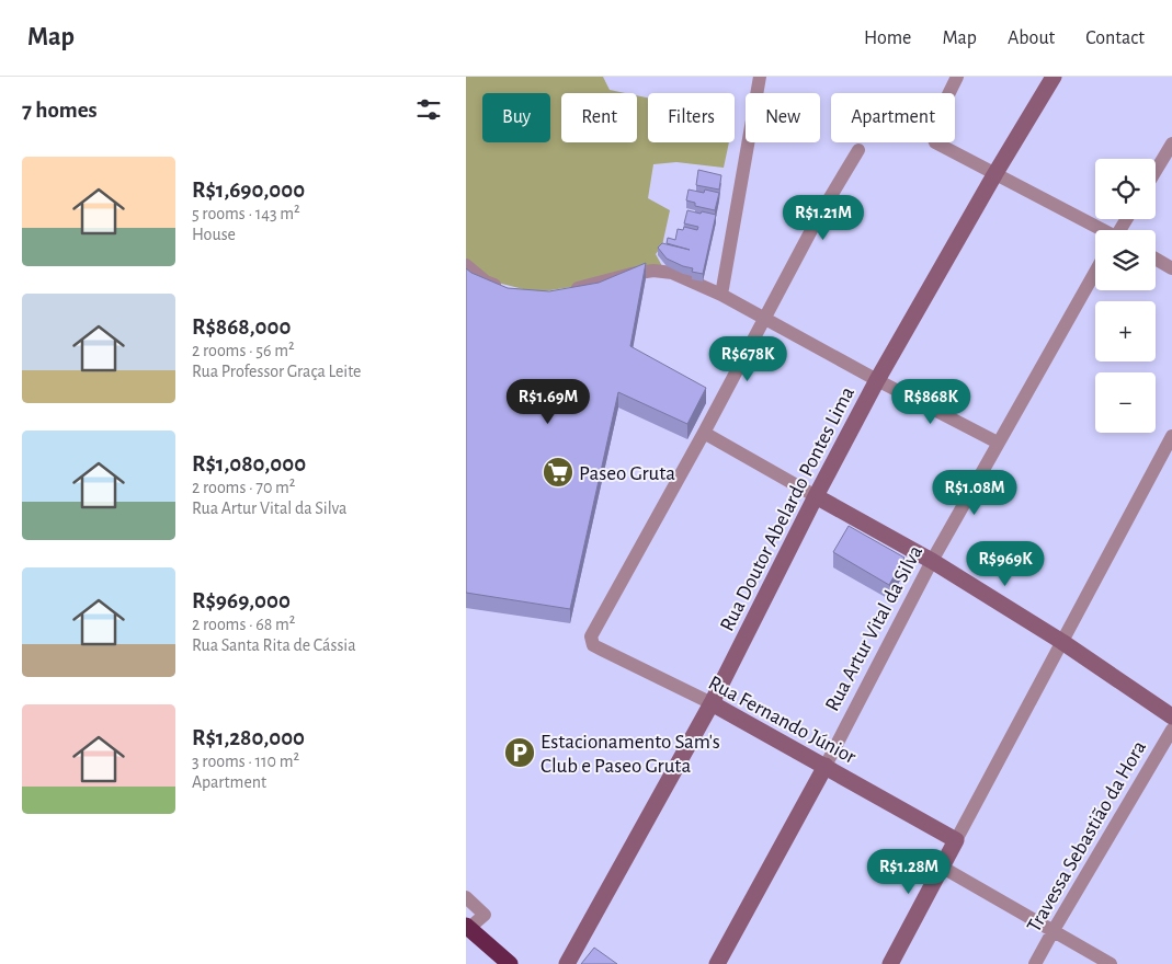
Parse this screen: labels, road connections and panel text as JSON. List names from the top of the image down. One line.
{"streets":{"street":["Rua Doutor Abelardo Pontes Lima","Rua Artur Vital da Silva","Rua Fernando Júnior","Travessa Sebastião da Hora"]},"crossings":[["Rua Doutor Abelardo Pontes Lima","Rua Fernando Júnior"],["Rua Artur Vital da Silva","Rua Fernando Júnior"]],"places":{"supermarket":["Paseo Gruta"],"parking":["Estacionamento Sam's Club e Paseo Gruta"]},"page":{"header":"Map","nav":["Home","Map","About","Contact"],"heading":"7 homes","chip":["Buy","Rent","Filters","New","Apartment"],"list":[{"name":"R$1,690,000","note":"5 rooms · 143 m² · House"},{"name":"R$868,000","note":"2 rooms · 56 m² · Rua Professor Graça Leite"},{"name":"R$1,080,000","note":"2 rooms · 70 m² · Rua Artur Vital da Silva"},{"name":"R$969,000","note":"2 rooms · 68 m² · Rua Santa Rita de Cássia"},{"name":"R$1,280,000","note":"3 rooms · 110 m² · Apartment"}],"map_buttons":["+","−"],"price":["R$1.21M","R$678K","R$1.69M","R$868K","R$1.08M","R$969K","R$1.28M"]}}
